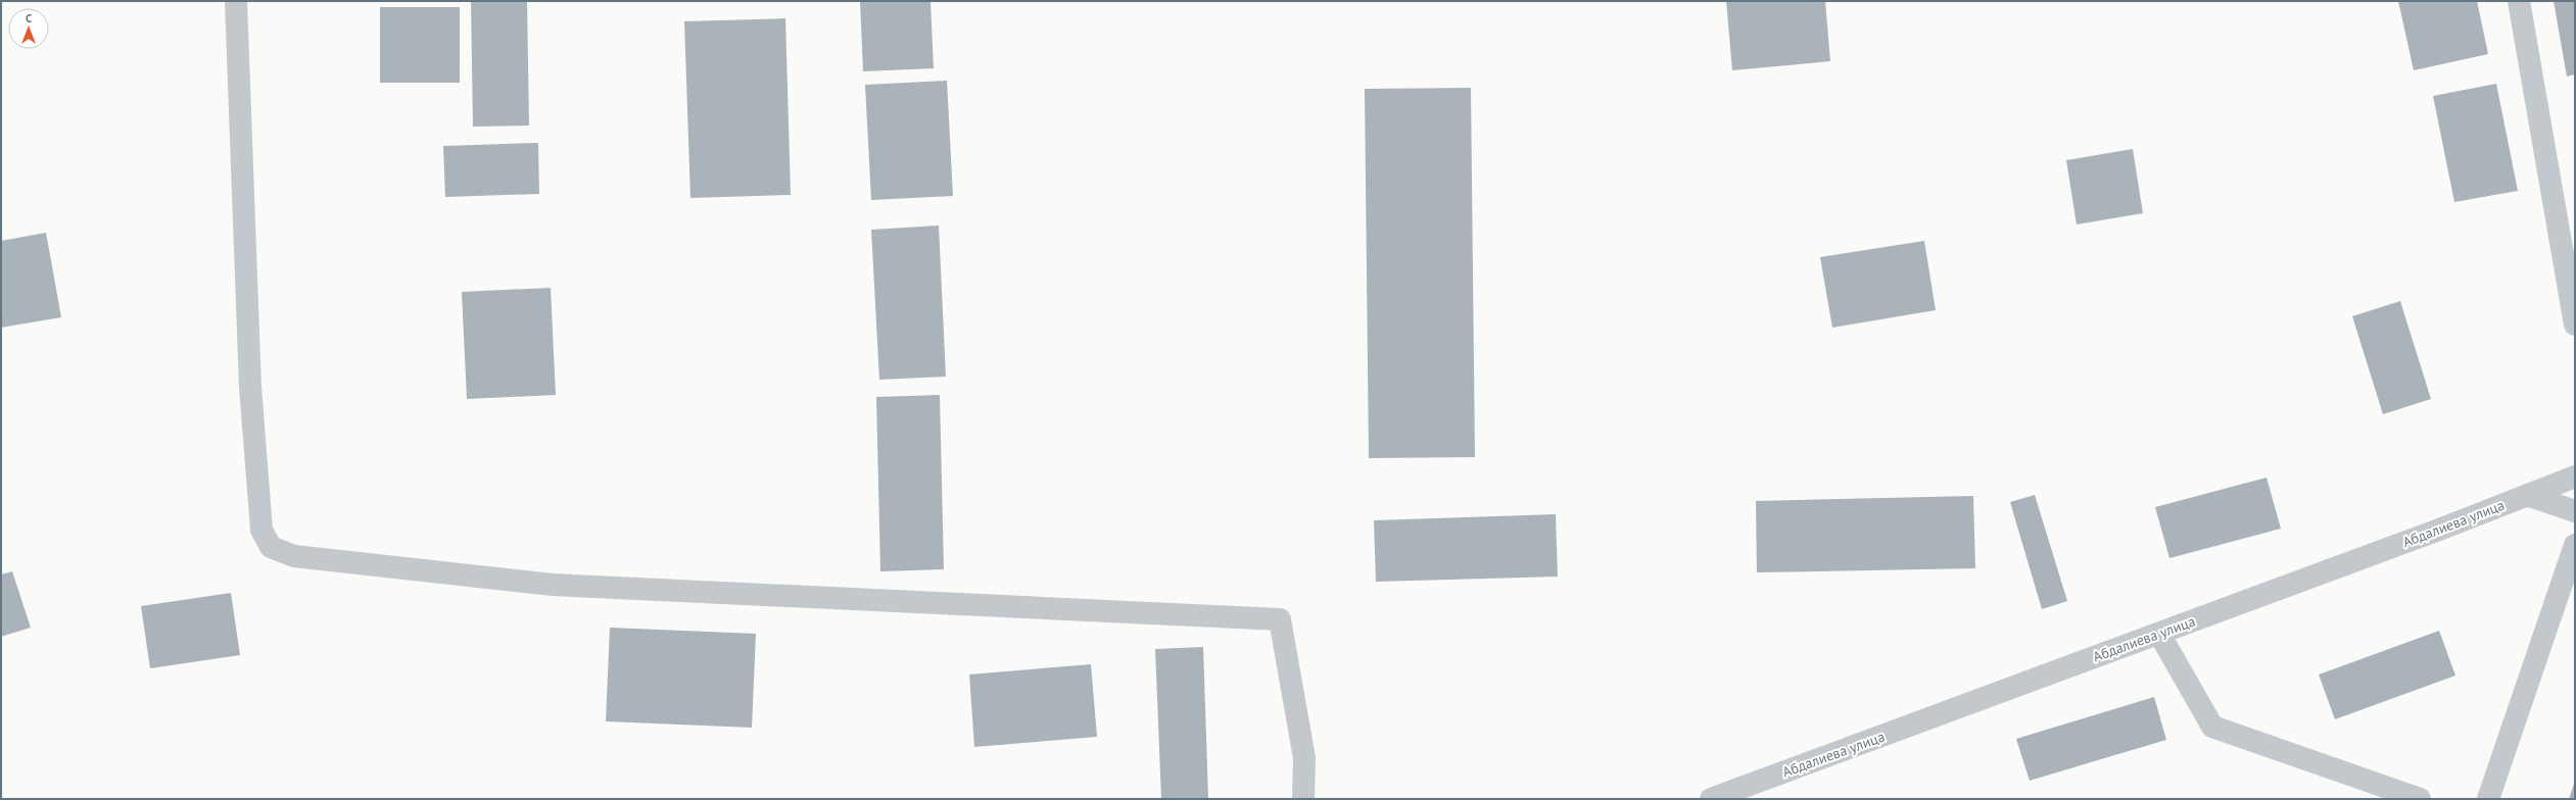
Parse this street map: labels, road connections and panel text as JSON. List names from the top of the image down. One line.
{"streets":{"street":["Абдалиева улица"]},"north":"top"}
